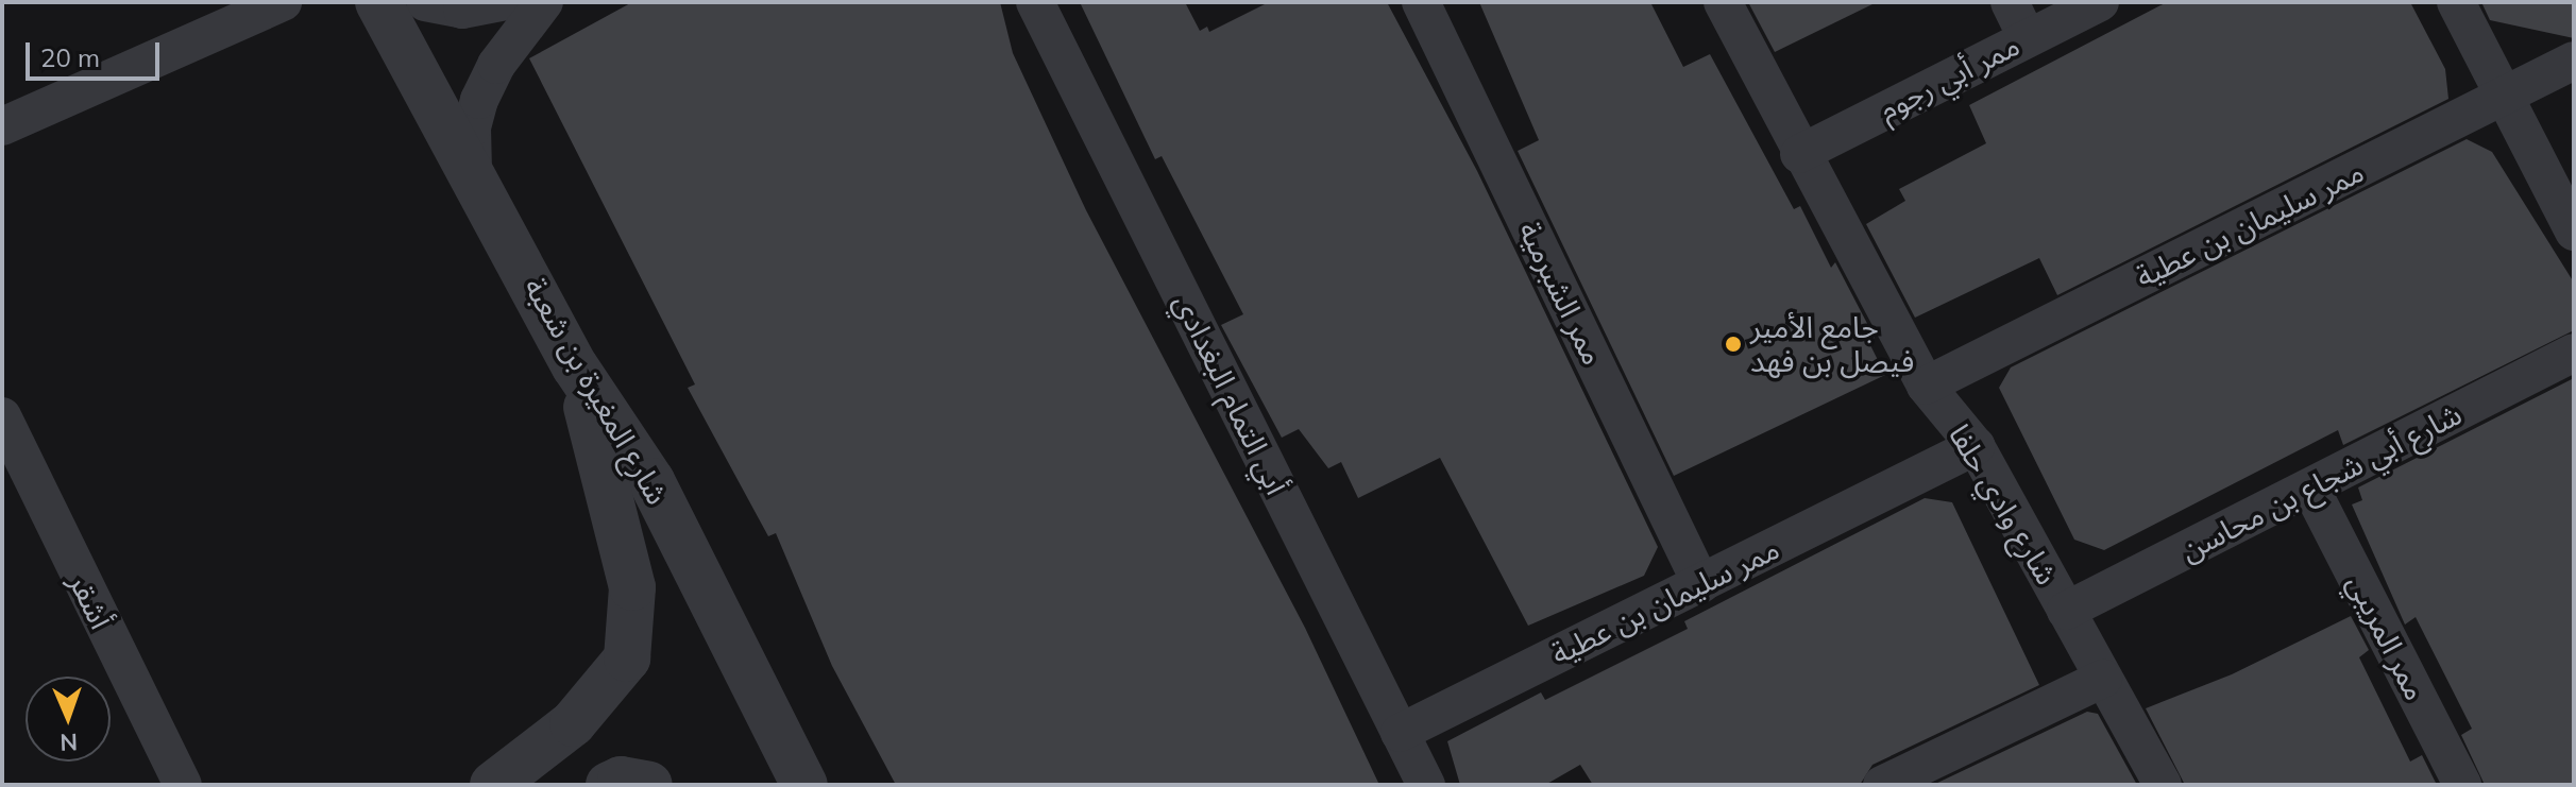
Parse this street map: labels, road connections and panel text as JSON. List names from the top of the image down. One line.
{"streets":{"street":["ممر أبي رجوم","ممر سليمان بن عطية","ممر الشبرمية","شارع المغيرة بن شعبة","أبي التمام البغدادي","شارع أبي شجاع بن محاسن","شارع وادي حلفا","أشقر","ممر المريبي"]},"crossings":[["ممر أبي رجوم","شارع وادي حلفا"],["ممر سليمان بن عطية","ممر الشبرمية"],["ممر سليمان بن عطية","أبي التمام البغدادي"],["ممر سليمان بن عطية","شارع وادي حلفا"],["شارع أبي شجاع بن محاسن","شارع وادي حلفا"],["شارع أبي شجاع بن محاسن","ممر المريبي"]],"places":["جامع الأمير فيصل بن فهد"],"scale_bar":"20 m","north":"bottom"}
